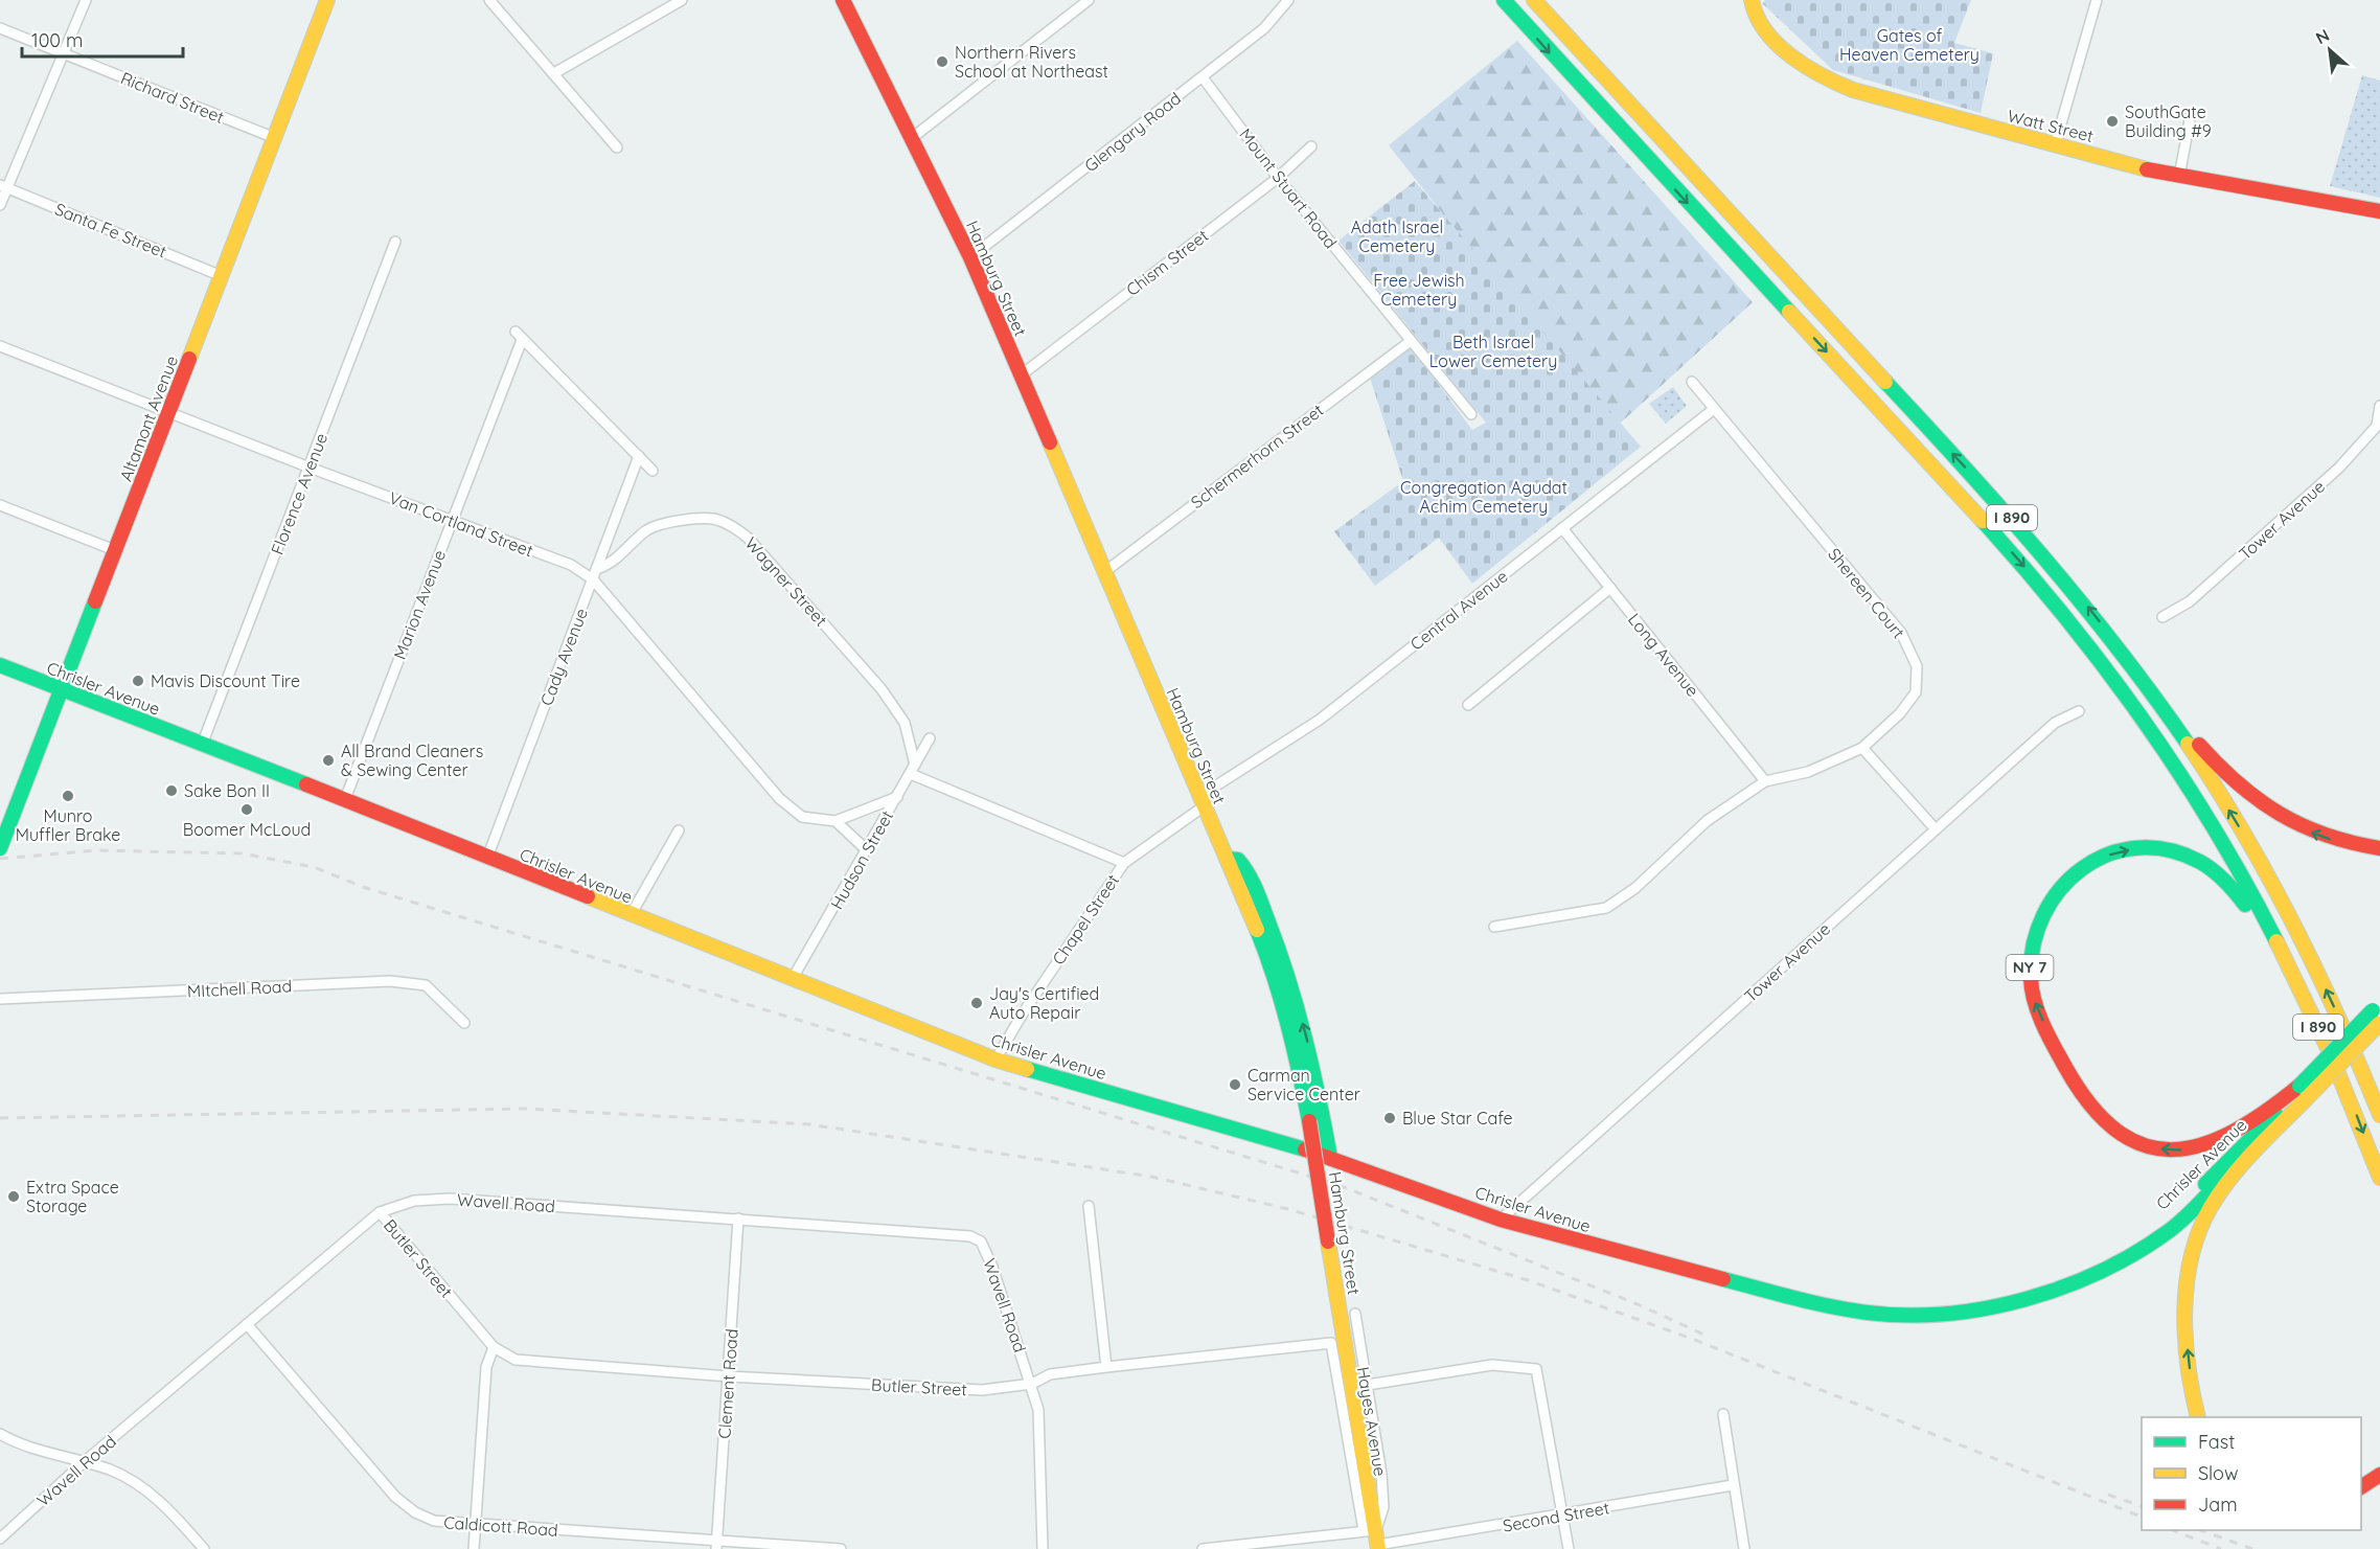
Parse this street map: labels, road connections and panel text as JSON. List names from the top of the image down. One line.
{"streets":{"main road":["Watt Street","Hamburg Street","Altamont Avenue","I 890","Chrisler Avenue","NY 7"],"street":["Richard Street","Glengary Road","Mount Stuart Road","Santa Fe Street","Chism Street","Schermerhorn Street","Florence Avenue","Tower Avenue","Van Cortland Street","Wagner Street","Shereen Court","Marion Avenue","Central Avenue","Long Avenue","Cady Avenue","Hudson Street","Chapel Street","MItchell Road","Wavell Road","Butler Street","Clement Road","Hayes Avenue","Second Street","Caldicott Road"]},"crossings":[["Richard Street","Altamont Avenue"],["Glengary Road","Mount Stuart Road"],["Glengary Road","Hamburg Street"],["Mount Stuart Road","Chism Street"],["Mount Stuart Road","Schermerhorn Street"],["Santa Fe Street","Altamont Avenue"],["Chism Street","Hamburg Street"],["Hamburg Street","Schermerhorn Street"],["Hamburg Street","Central Avenue"],["Hamburg Street","Chapel Street"],["Hamburg Street","Butler Street"],["Hamburg Street","Hayes Avenue"],["Hamburg Street","Second Street"],["Altamont Avenue","Van Cortland Street"],["Altamont Avenue","Chrisler Avenue"],["Florence Avenue","Van Cortland Street"],["Florence Avenue","Chrisler Avenue"],["I 890","NY 7"],["Tower Avenue","Chrisler Avenue"],["Van Cortland Street","Marion Avenue"],["Van Cortland Street","Cady Avenue"],["Van Cortland Street","Hudson Street"],["Wagner Street","Cady Avenue"],["Wagner Street","Hudson Street"],["Shereen Court","Central Avenue"],["Shereen Court","Long Avenue"],["Marion Avenue","Cady Avenue"],["Marion Avenue","Chrisler Avenue"],["Central Avenue","Long Avenue"],["Central Avenue","Chapel Street"],["Cady Avenue","Chrisler Avenue"],["Chrisler Avenue","Hudson Street"],["Chrisler Avenue","Chapel Street"],["Chrisler Avenue","NY 7"],["Wavell Road","Butler Street"],["Wavell Road","Clement Road"],["Wavell Road","Caldicott Road"],["Butler Street","Clement Road"],["Butler Street","Hayes Avenue"],["Clement Road","Caldicott Road"]],"parks":["Gates of Heaven Cemetery","Adath Israel Cemetery","Free Jewish Cemetery","Beth Israel Lower Cemetery","Congregation Agudat Achim Cemetery"],"places":["Northern Rivers School at Northeast","SouthGate Building #9","Mavis Discount Tire","All Brand Cleaners & Sewing Center","Sake Bon II","Munro Muffler Brake","Boomer McLoud","Jay's Certified Auto Repair","Carman Service Center","Blue Star Cafe","Extra Space Storage"],"legend":["Fast","Slow","Jam"],"scale_bar":"100 m","north":"top left"}
